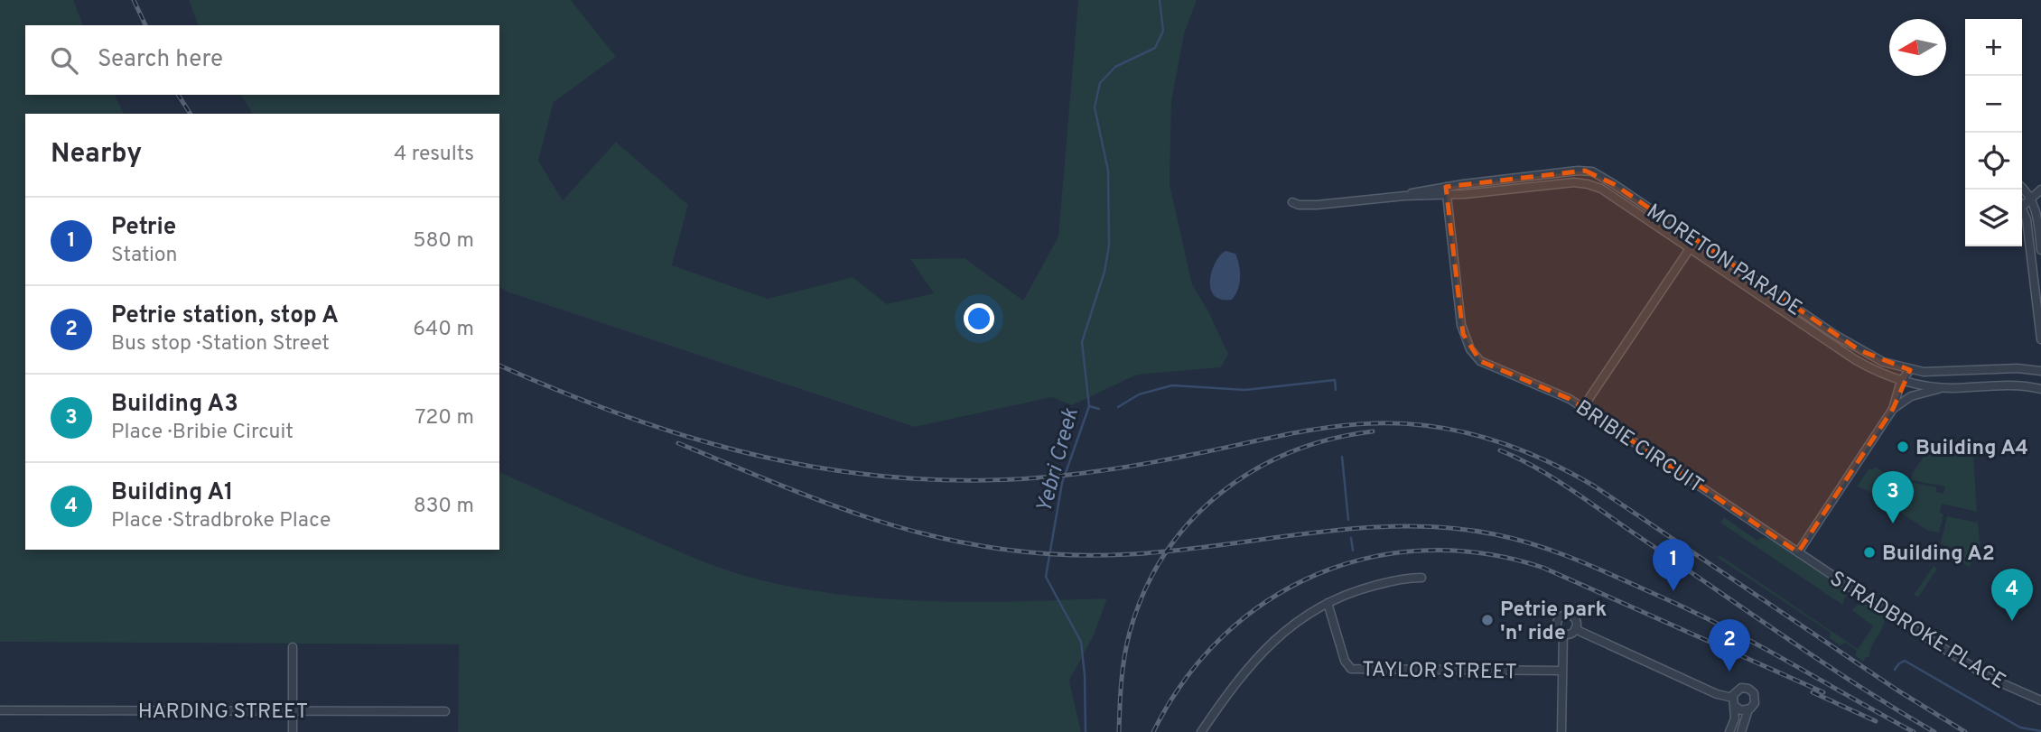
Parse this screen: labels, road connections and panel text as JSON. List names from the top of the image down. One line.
{"streets":{"street":["MORETON PARADE","BRIBIE CIRCUIT","STRADBROKE PLACE","TAYLOR STREET","HARDING STREET"]},"crossings":[["MORETON PARADE","BRIBIE CIRCUIT"],["BRIBIE CIRCUIT","STRADBROKE PLACE"]],"water":["Yebri Creek"],"places":["Building A4","Building A2","Petrie park 'n' ride"],"north":"left","page":{"map_buttons":["+","−"],"search":"Search here","heading":["Nearby","4 results"],"list":[{"mark":"1","name":"Petrie","note":"Station","value":"580 m"},{"mark":"2","name":"Petrie station, stop A","note":"Bus stop · Station Street","value":"640 m"},{"mark":"3","name":"Building A3","note":"Place · Bribie Circuit","value":"720 m"},{"mark":"4","name":"Building A1","note":"Place · Stradbroke Place","value":"830 m"}],"pins":["3","1","4","2"]}}
